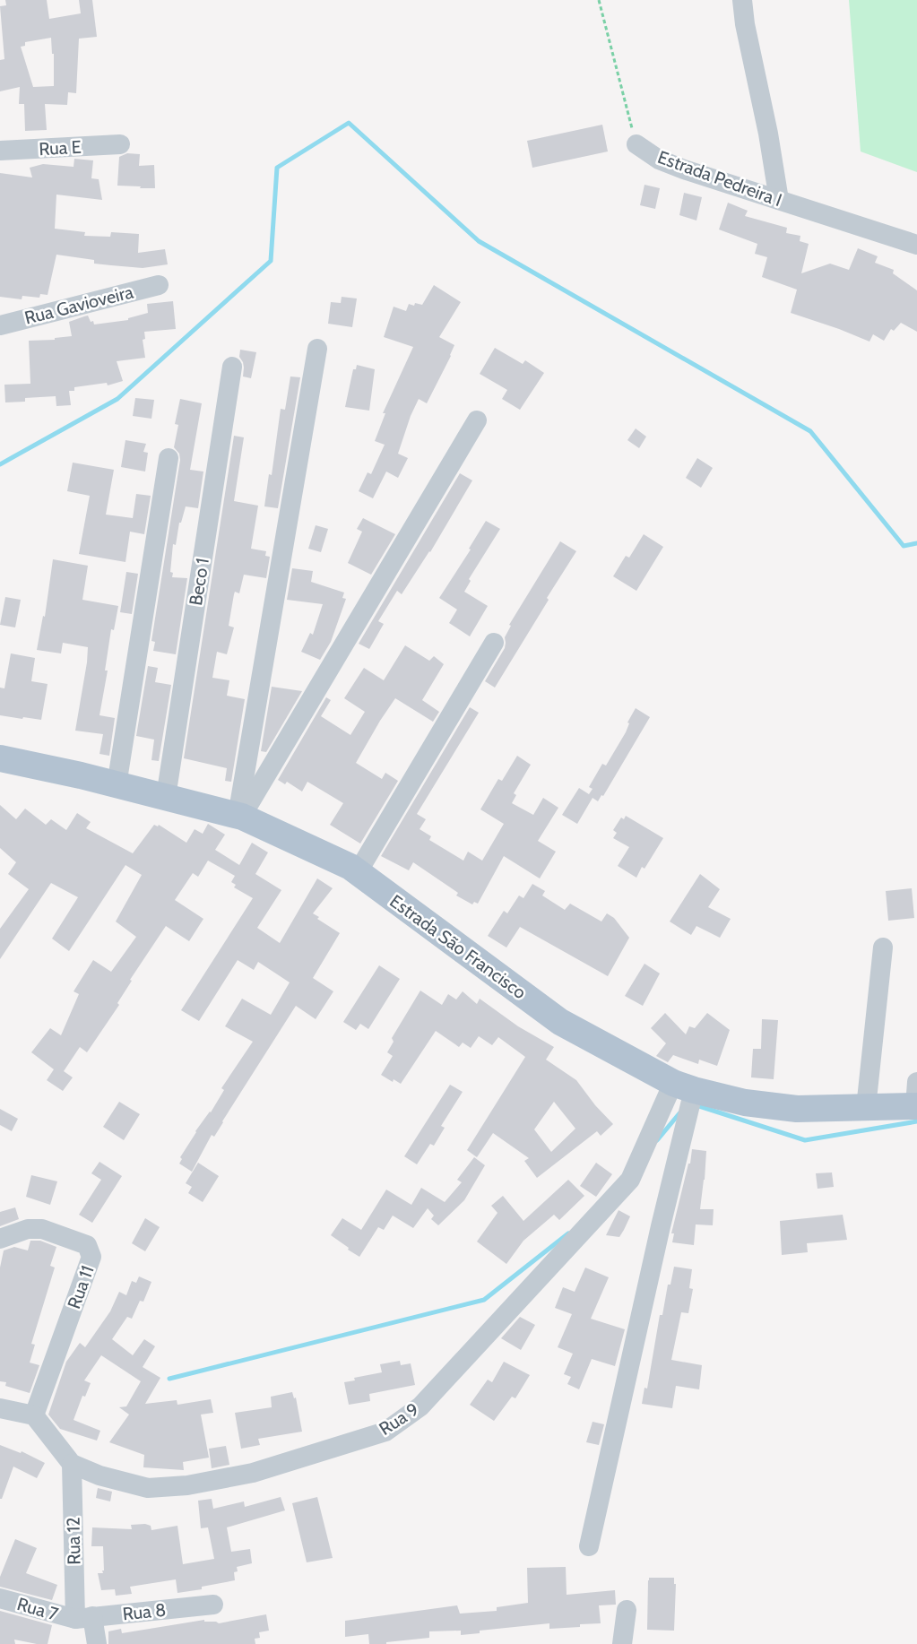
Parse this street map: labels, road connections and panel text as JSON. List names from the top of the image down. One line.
{"streets":{"main road":["Estrada São Francisco"],"street":["Rua E","Estrada Pedreira I","Rua Gavioveira","Beco 1","Rua 11","Rua 9","Rua 12","Rua 7","Rua 8"]},"crossings":[["Beco 1","Estrada São Francisco"],["Estrada São Francisco","Rua 9"],["Rua 11","Rua 9"],["Rua 9","Rua 12"],["Rua 12","Rua 7"],["Rua 12","Rua 8"],["Rua 7","Rua 8"]]}
